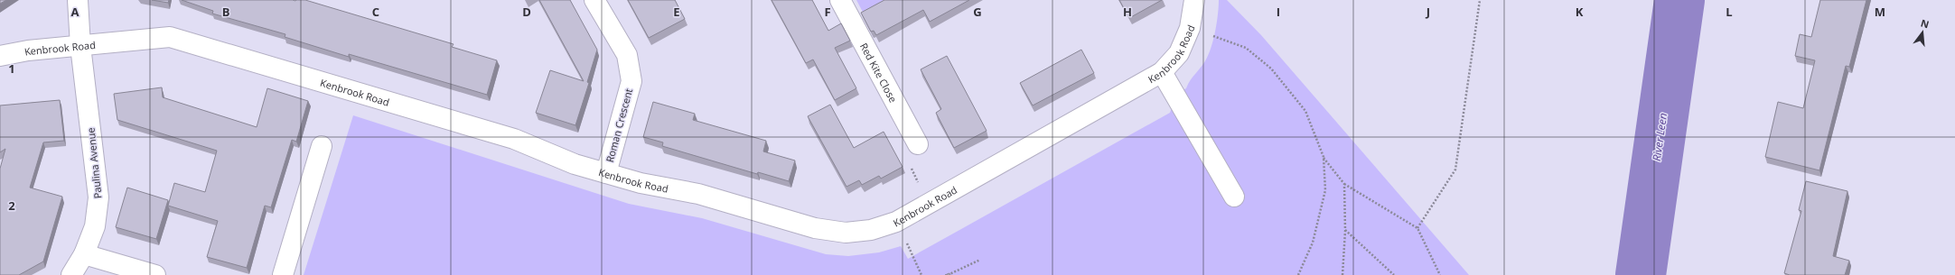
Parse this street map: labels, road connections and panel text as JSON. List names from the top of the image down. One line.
{"streets":{"street":["Kenbrook Road","Red Kite Close","Roman Crescent","Paulina Avenue"]},"crossings":[["Kenbrook Road","Roman Crescent"],["Kenbrook Road","Paulina Avenue"]],"water":["River Leen"],"north":"top","grid":{"columns":["A","B","C","D","E","F","G","H","I","J","K","L","M"],"rows":["1","2"]}}
